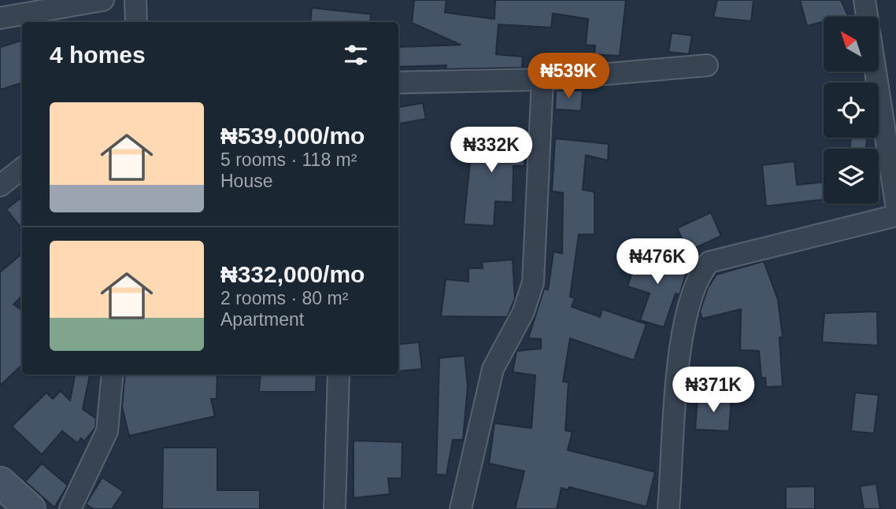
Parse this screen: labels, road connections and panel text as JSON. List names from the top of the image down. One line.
{"north":"top left","page":{"heading":"4 homes","price":["₦539K","₦332K","₦476K","₦371K"],"list":[{"name":"₦539,000/mo","note":"5 rooms · 118 m² · House"},{"name":"₦332,000/mo","note":"2 rooms · 80 m² · Apartment"}]}}
